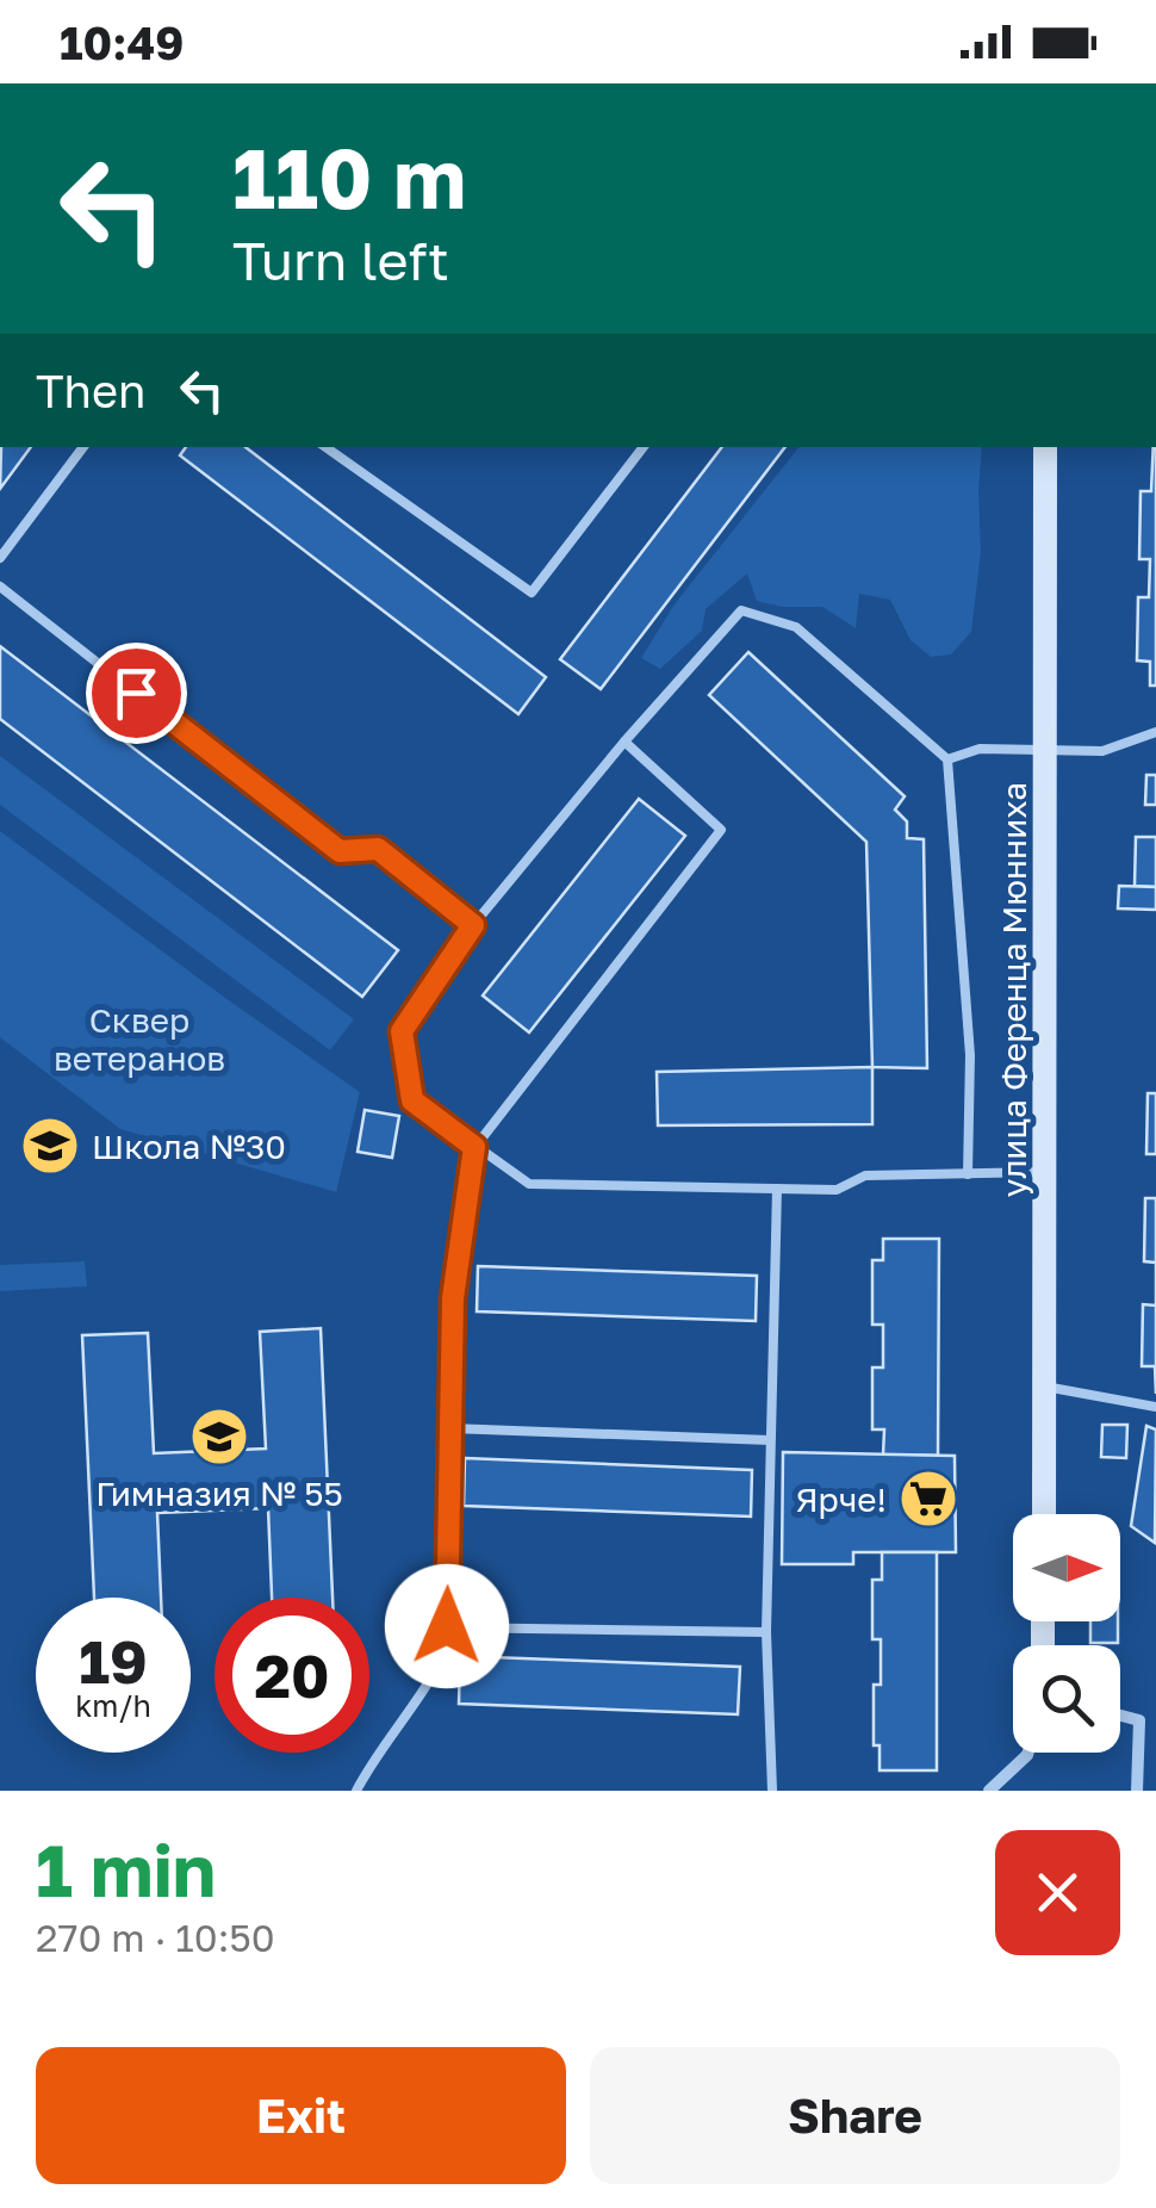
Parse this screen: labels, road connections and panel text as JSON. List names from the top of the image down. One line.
{"streets":{"street":["улица Ференца Мюнниха"]},"parks":["Сквер ветеранов"],"places":{"school or university":["Школа №30","Гимназия № 55"],"supermarket":["Ярче!"]},"north":"right","page":{"status":"10:49","turn":["110 m","Turn left"],"then":"Then","speed":"19 km/h","limit":"20","heading":["1 min","270 m · 10:50"],"buttons":["Exit","Share"]}}
